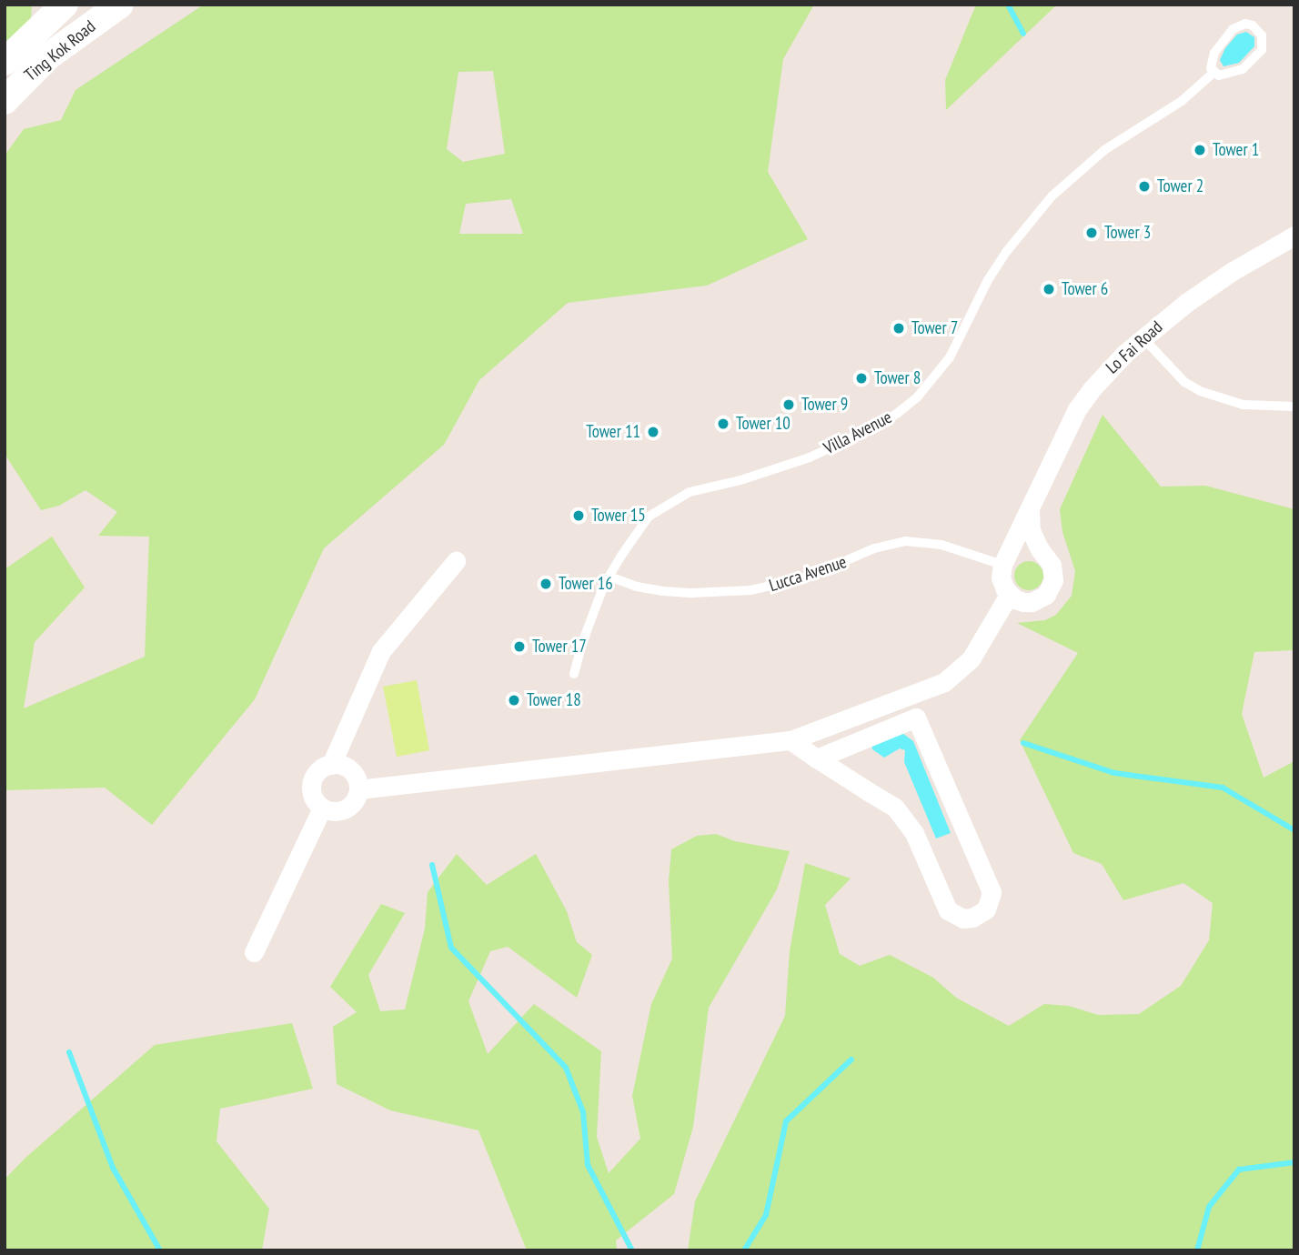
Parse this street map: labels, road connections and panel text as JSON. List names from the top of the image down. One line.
{"streets":{"main road":["Ting Kok Road"],"street":["Lo Fai Road"],"lane":["Villa Avenue","Lucca Avenue"]},"crossings":[["Lo Fai Road","Lucca Avenue"],["Villa Avenue","Lucca Avenue"]],"places":["Tower 1","Tower 2","Tower 3","Tower 6","Tower 7","Tower 8","Tower 9","Tower 10","Tower 11","Tower 15","Tower 16","Tower 17","Tower 18"]}
